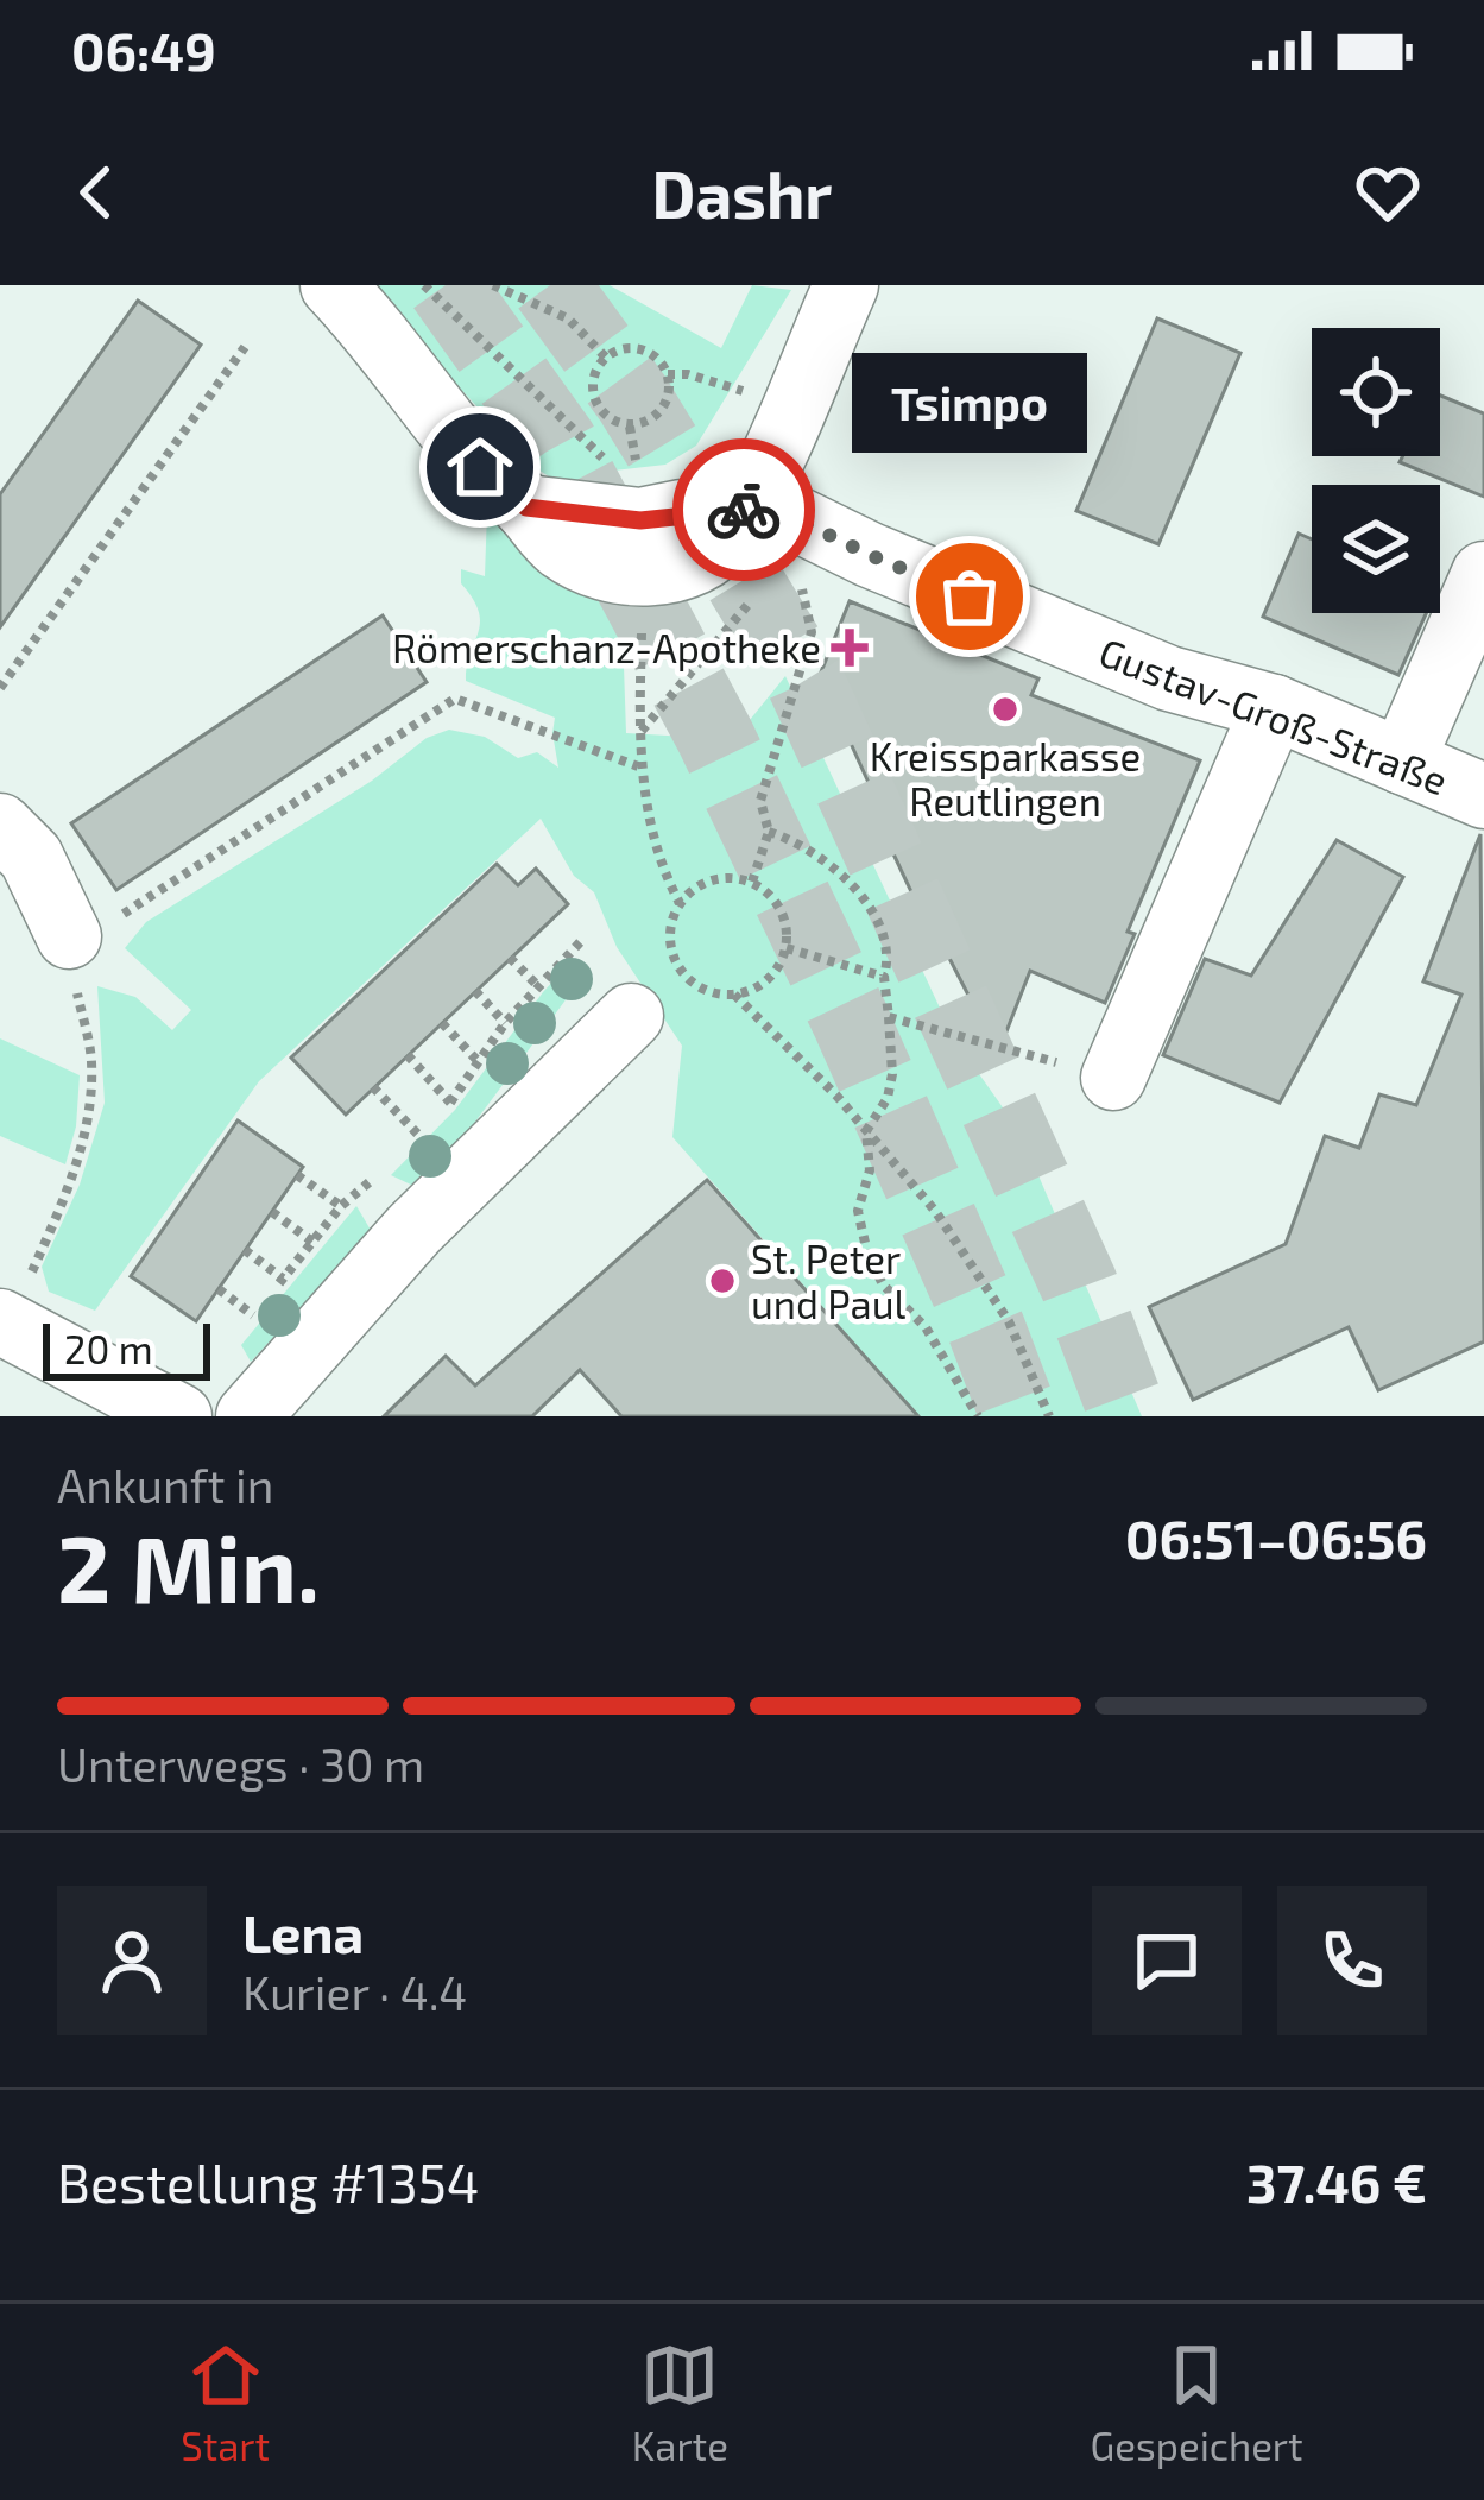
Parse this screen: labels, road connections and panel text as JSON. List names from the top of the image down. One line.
{"streets":{"street":["Gustav-Groß-Straße"]},"places":{"other":["Tsimpo","Kreissparkasse Reutlingen","St. Peter und Paul"],"health":["Römerschanz-Apotheke"]},"scale_bar":"20 m","page":{"status":"06:49","header":"Dashr","bubble":"Tsimpo","scale":"20 m","heading":["2 Min.","Ankunft in","06:51–06:56"],"panel":["Lena","Kurier · 4.4","Bestellung #1354","37.46 €"],"bar":"Unterwegs · 30 m","tabs":["Start","Karte","Gespeichert"]}}
